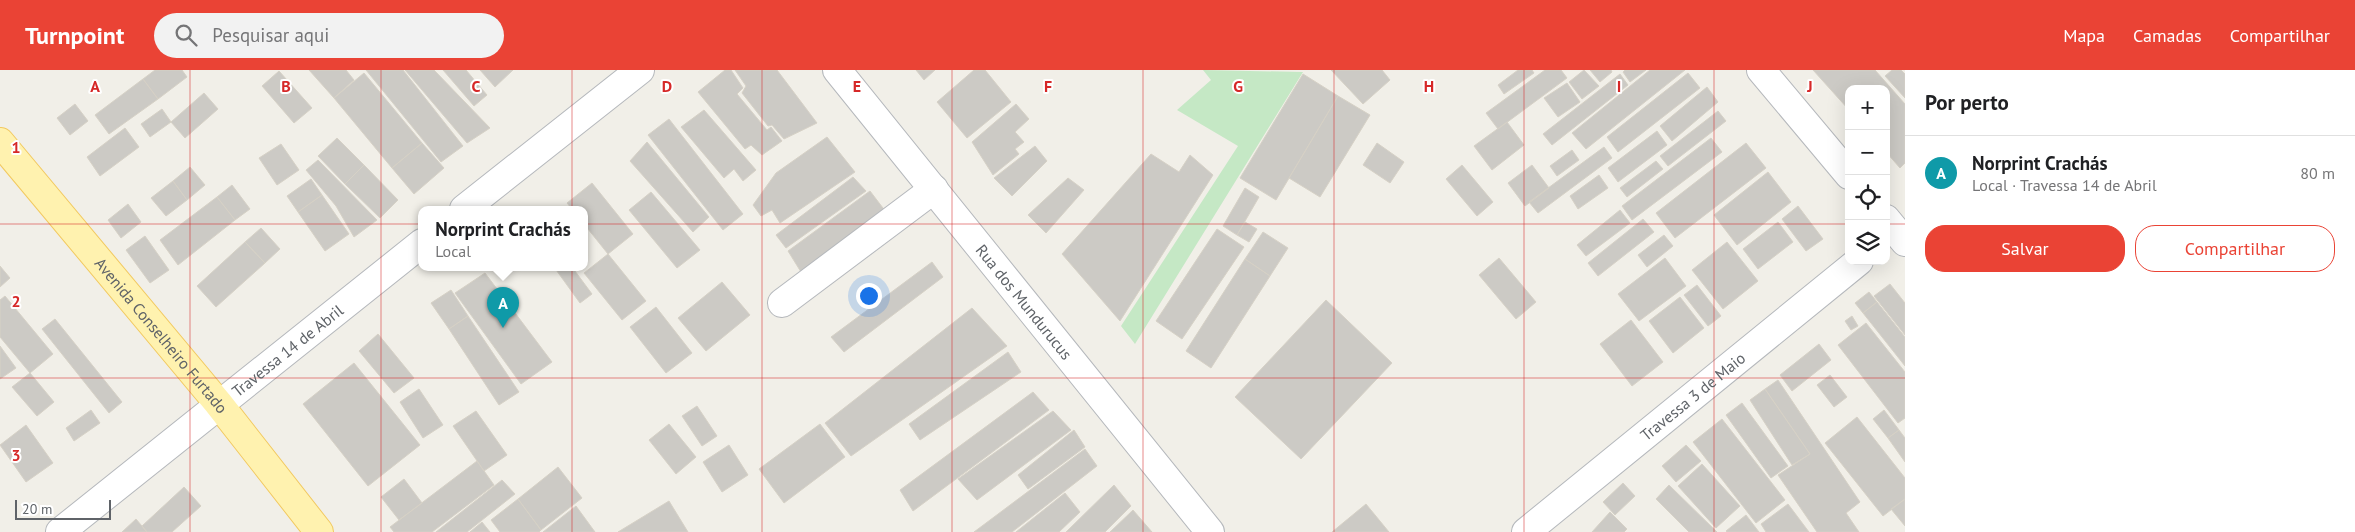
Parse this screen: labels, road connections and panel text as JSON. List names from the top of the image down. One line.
{"streets":{"main road":["Avenida Conselheiro Furtado"],"street":["Rua dos Mundurucus","Travessa 14 de Abril","Travessa 3 de Maio"]},"crossings":[["Avenida Conselheiro Furtado","Travessa 14 de Abril"]],"scale_bar":"20 m","page":{"header":"Turnpoint","search":"Pesquisar aqui","nav":["Mapa","Camadas","Compartilhar"],"heading":"Por perto","map_buttons":["+","−"],"list":[{"mark":"A","name":"Norprint Crachás","note":"Local · Travessa 14 de Abril","value":"80 m"}],"popup":["Norprint Crachás","Local"],"buttons":["Salvar","Compartilhar"],"pins":"A","scale":"20 m"},"grid":{"columns":["A","B","C","D","E","F","G","H","I","J"],"rows":["1","2","3"]}}
